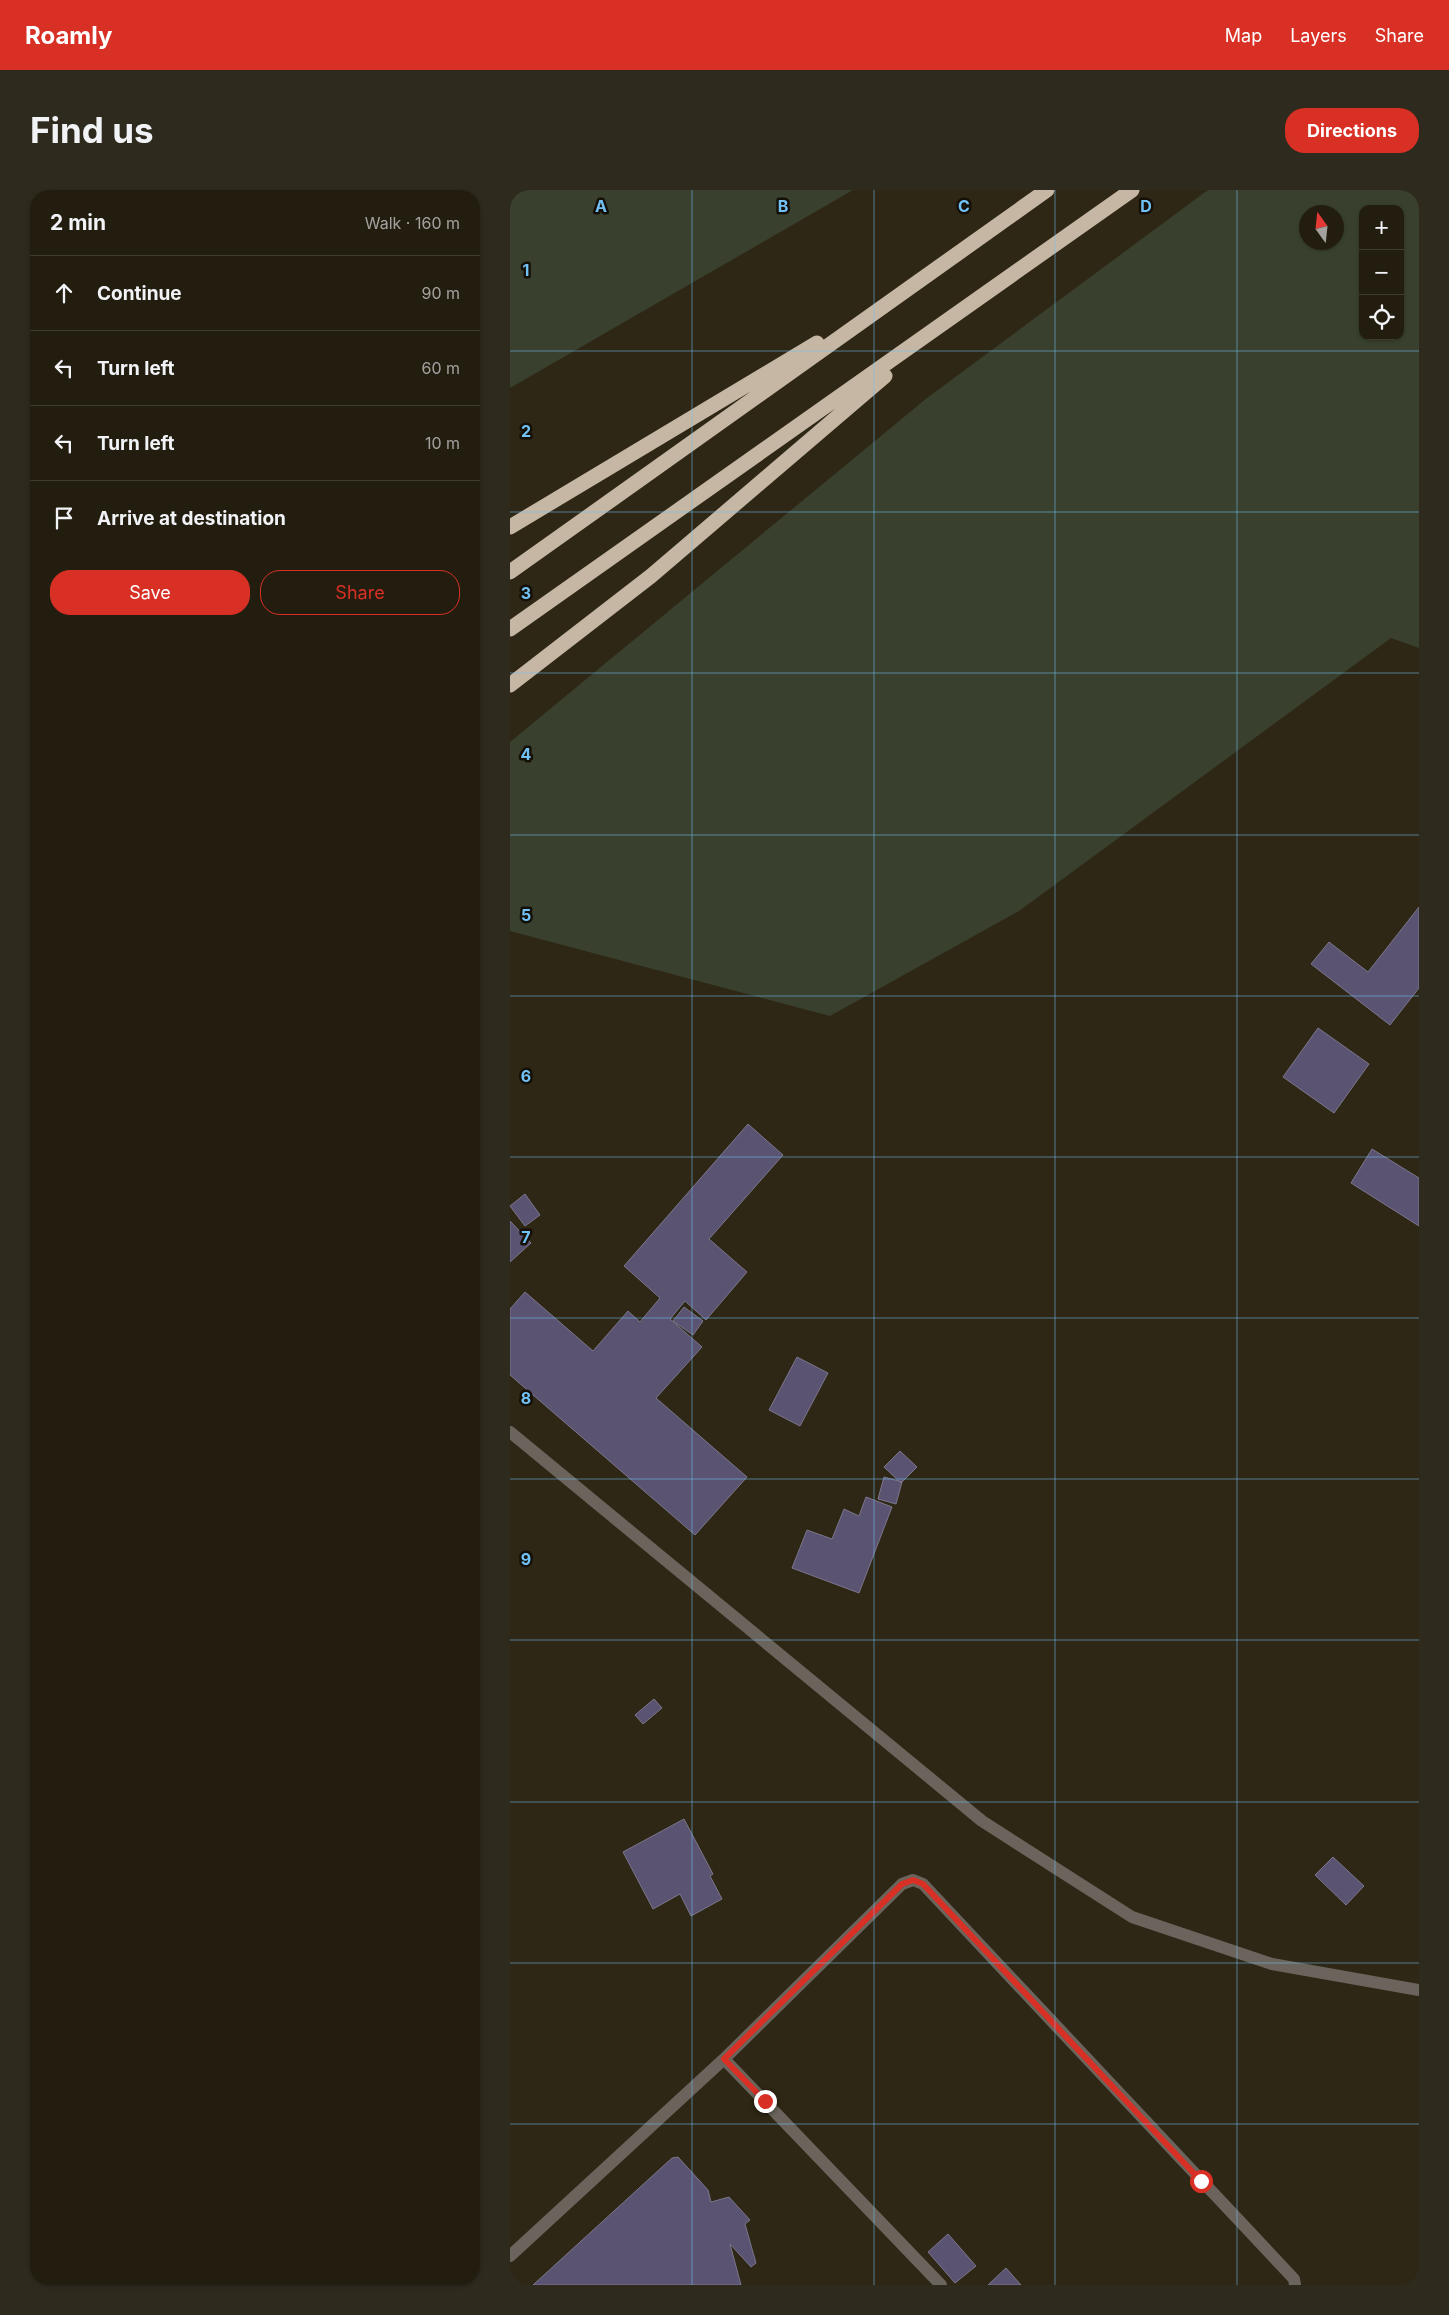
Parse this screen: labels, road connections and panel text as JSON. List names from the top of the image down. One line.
{"north":"top","page":{"header":"Roamly","nav":["Map","Layers","Share"],"buttons":["Directions",["Save","Share"]],"title":"Find us","heading":["2 min","Walk · 160 m"],"map_buttons":["+","−"],"list":[["Continue","90 m"],["Turn left","60 m"],["Turn left","10 m"],"Arrive at destination"]},"grid":{"columns":["A","B","C","D"],"rows":["1","2","3","4","5","6","7","8","9"]}}
